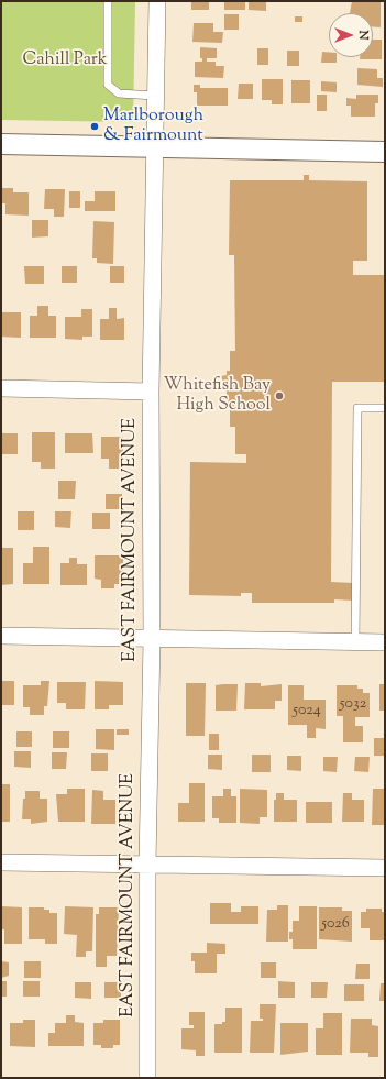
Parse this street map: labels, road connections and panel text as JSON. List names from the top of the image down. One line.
{"streets":{"street":["EAST FAIRMOUNT AVENUE"]},"parks":["Cahill Park"],"places":["Marlborough & Fairmount","Whitefish Bay High School"],"house_numbers":["5032","5024","5026"],"north":"right"}
